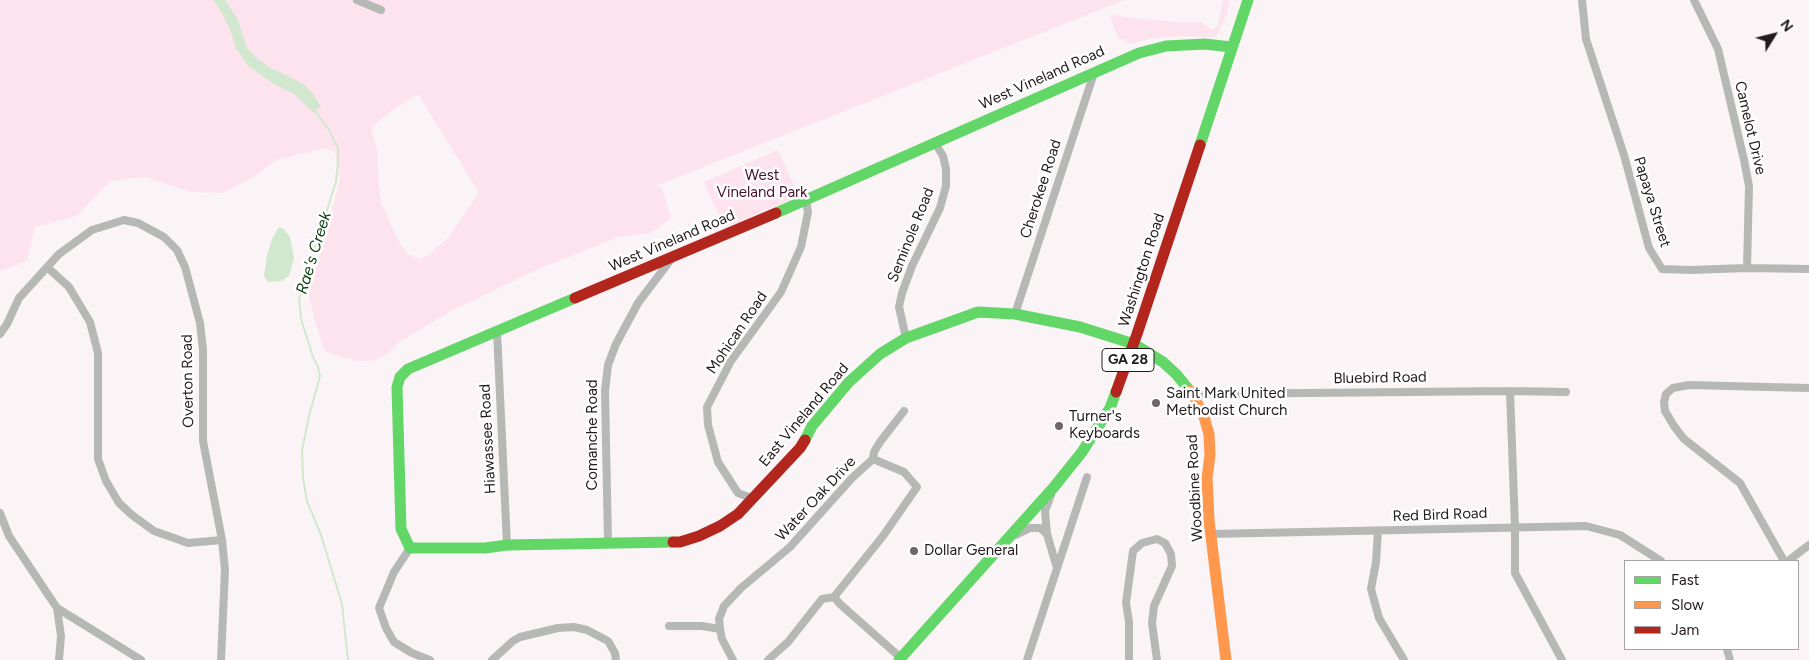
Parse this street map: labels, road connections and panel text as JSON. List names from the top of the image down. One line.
{"streets":{"street":["West Vineland Road","Camelot Drive","Cherokee Road","Papaya Street","Seminole Road","Washington Road","Mohican Road","GA 28","Bluebird Road","Overton Road","East Vineland Road","Comanche Road","Hiawassee Road","Woodbine Road","Water Oak Drive","Red Bird Road"]},"crossings":[["West Vineland Road","Cherokee Road"],["West Vineland Road","Seminole Road"],["West Vineland Road","Washington Road"],["West Vineland Road","Mohican Road"],["West Vineland Road","East Vineland Road"],["West Vineland Road","Comanche Road"],["West Vineland Road","Hiawassee Road"],["Camelot Drive","Papaya Street"],["Cherokee Road","East Vineland Road"],["Seminole Road","East Vineland Road"],["Washington Road","East Vineland Road"],["Washington Road","Woodbine Road"],["Mohican Road","East Vineland Road"],["Bluebird Road","Woodbine Road"],["East Vineland Road","Comanche Road"],["East Vineland Road","Hiawassee Road"],["East Vineland Road","Woodbine Road"],["Woodbine Road","Red Bird Road"]],"water":["Rae's Creek"],"parks":["West Vineland Park"],"places":["Saint Mark United Methodist Church","Turner's Keyboards","Dollar General"],"legend":["Fast","Slow","Jam"],"north":"top right"}
